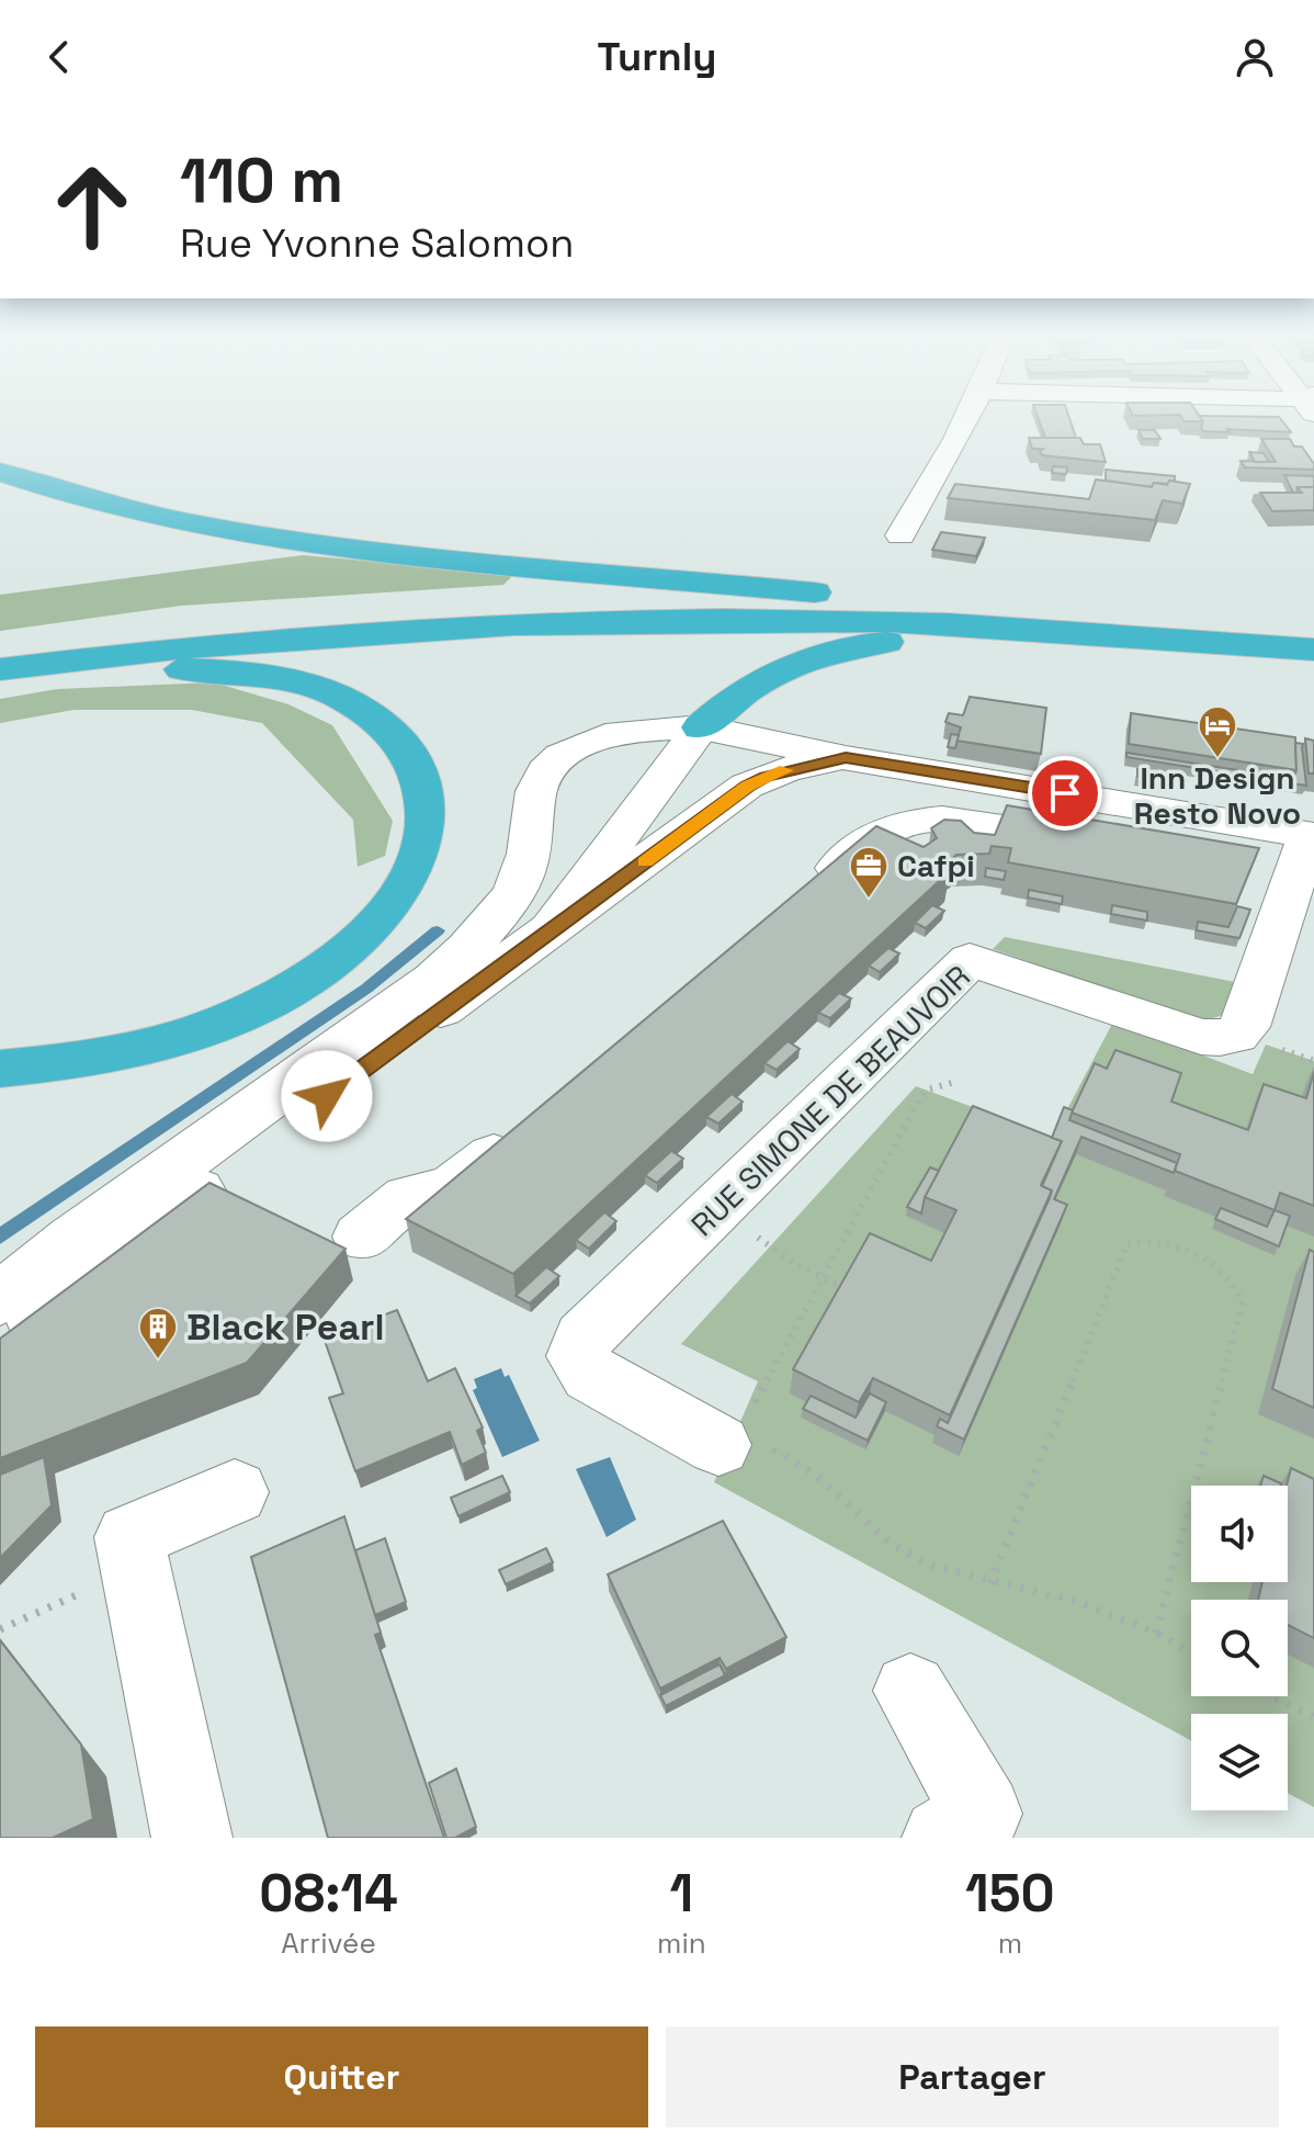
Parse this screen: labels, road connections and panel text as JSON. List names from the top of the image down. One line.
{"streets":{"street":["RUE SIMONE DE BEAUVOIR"]},"places":{"hotel":["Inn Design Resto Novo"],"office":["Cafpi"],"building":["Black Pearl"]},"page":{"header":"Turnly","turn":["110 m","Rue Yvonne Salomon"],"eta":["08:14","Arrivée","1","min","150","m"],"buttons":["Quitter","Partager"]}}
